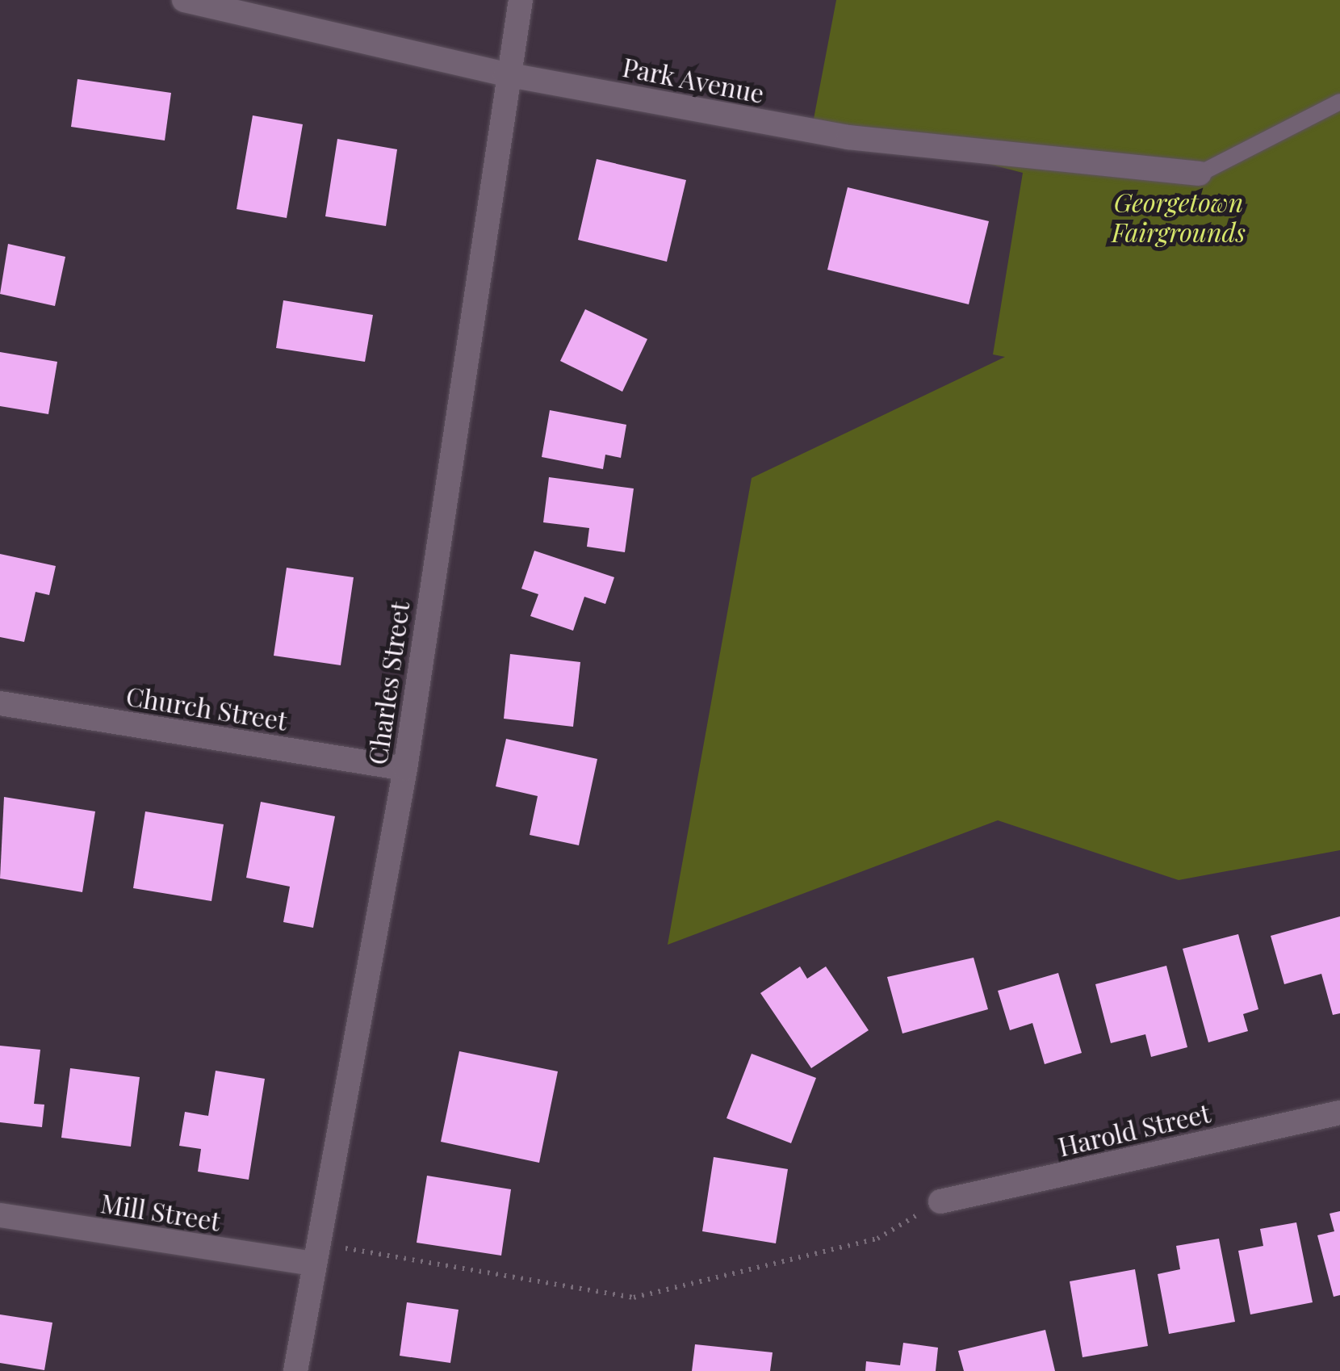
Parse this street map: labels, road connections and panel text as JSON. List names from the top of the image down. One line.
{"streets":{"street":["Park Avenue","Charles Street","Church Street","Harold Street","Mill Street"]},"crossings":[["Park Avenue","Charles Street"],["Charles Street","Church Street"],["Charles Street","Mill Street"]],"parks":["Georgetown Fairgrounds"]}
